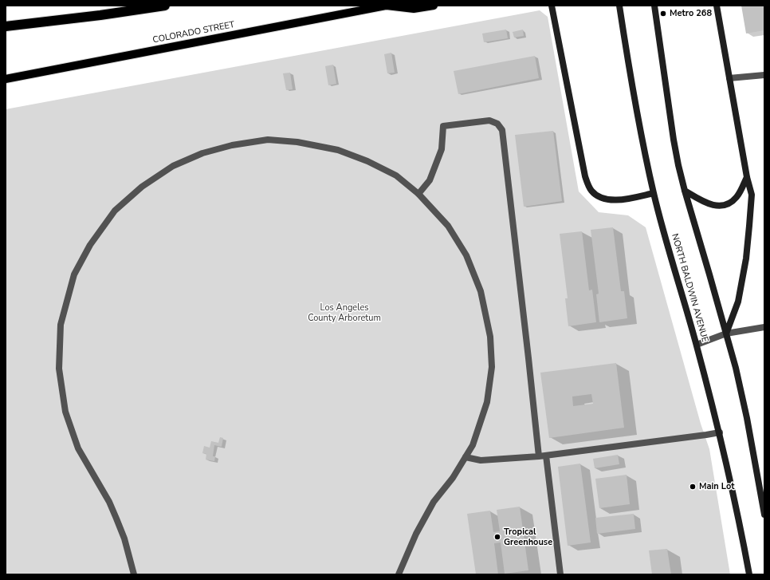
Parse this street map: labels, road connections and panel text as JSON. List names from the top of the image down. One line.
{"streets":{"main road":["COLORADO STREET","NORTH BALDWIN AVENUE"]},"parks":["Los Angeles County Arboretum"],"places":["Metro 268","Main Lot","Tropical Greenhouse"]}
